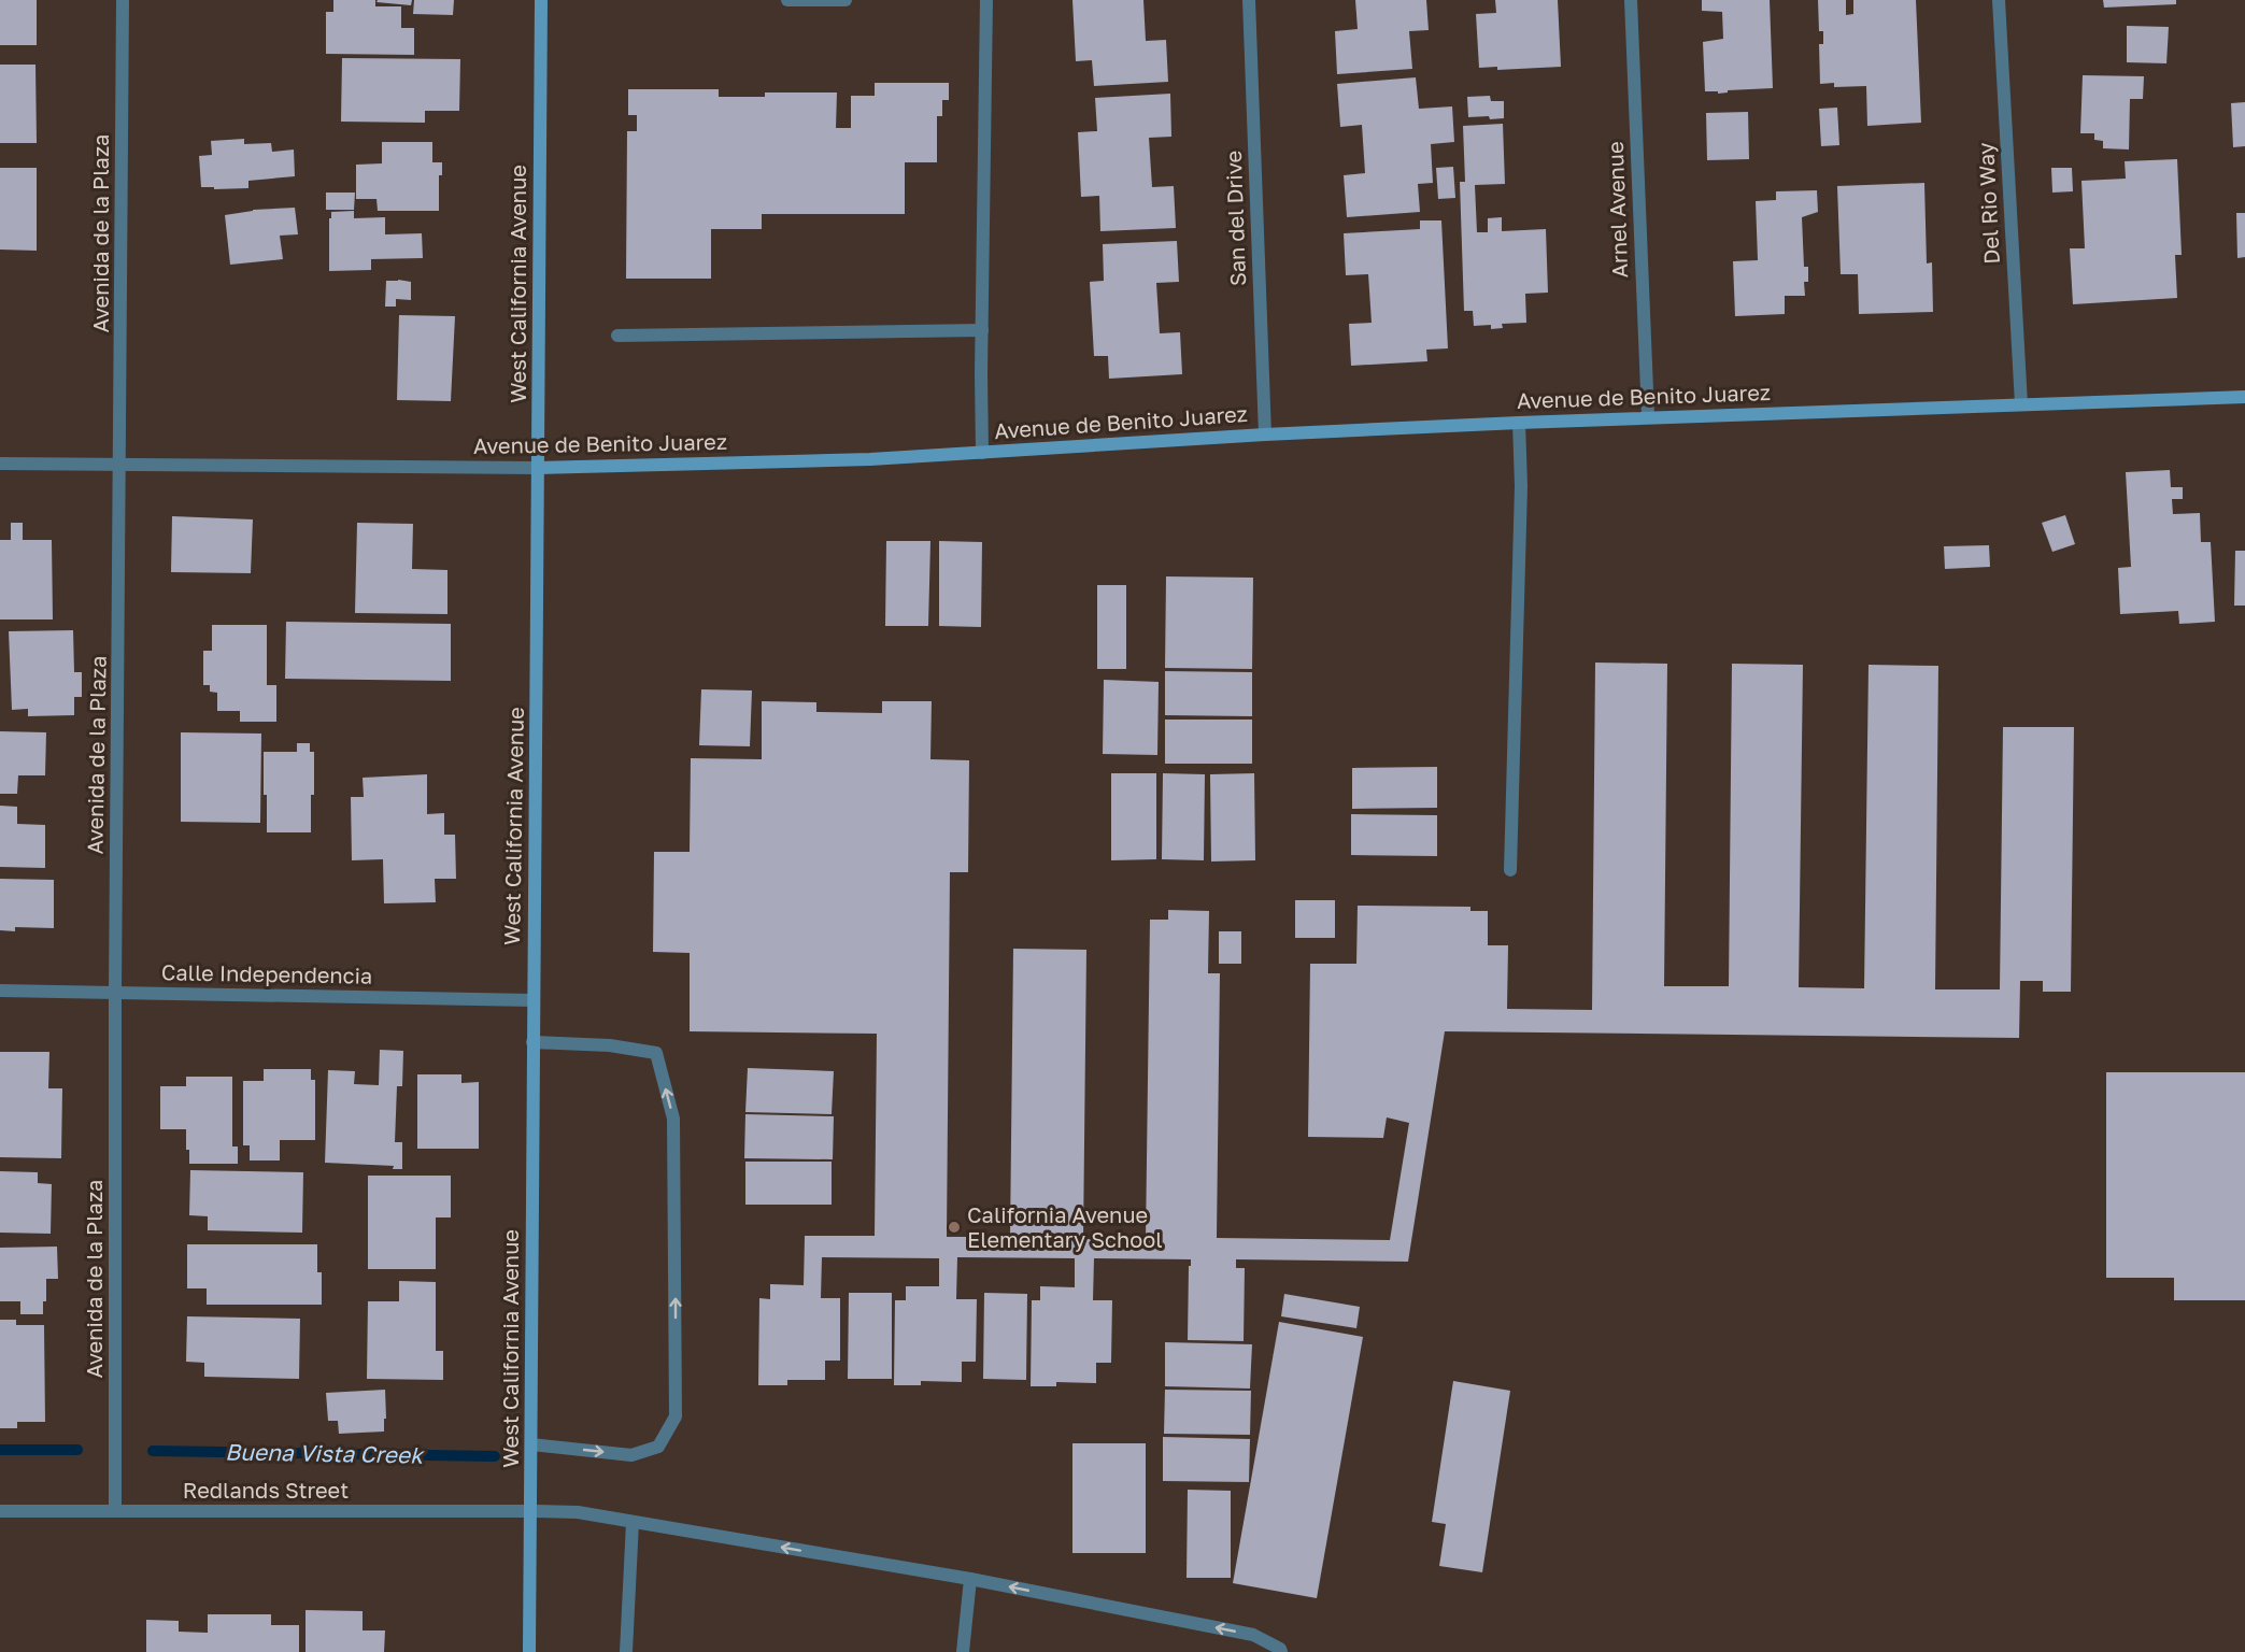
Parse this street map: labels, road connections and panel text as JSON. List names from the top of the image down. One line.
{"streets":{"street":["Del Rio Way","Arnel Avenue","San del Drive","Avenida de la Plaza","West California Avenue","Avenue de Benito Juarez","Calle Independencia","Redlands Street"]},"crossings":[["Del Rio Way","Avenue de Benito Juarez"],["Arnel Avenue","Avenue de Benito Juarez"],["San del Drive","Avenue de Benito Juarez"],["Avenida de la Plaza","Avenue de Benito Juarez"],["Avenida de la Plaza","Calle Independencia"],["Avenida de la Plaza","Redlands Street"],["West California Avenue","Avenue de Benito Juarez"],["West California Avenue","Calle Independencia"],["West California Avenue","Redlands Street"]],"one_way":["Redlands Street"],"water":["Buena Vista Creek"],"places":["California Avenue Elementary School"]}
